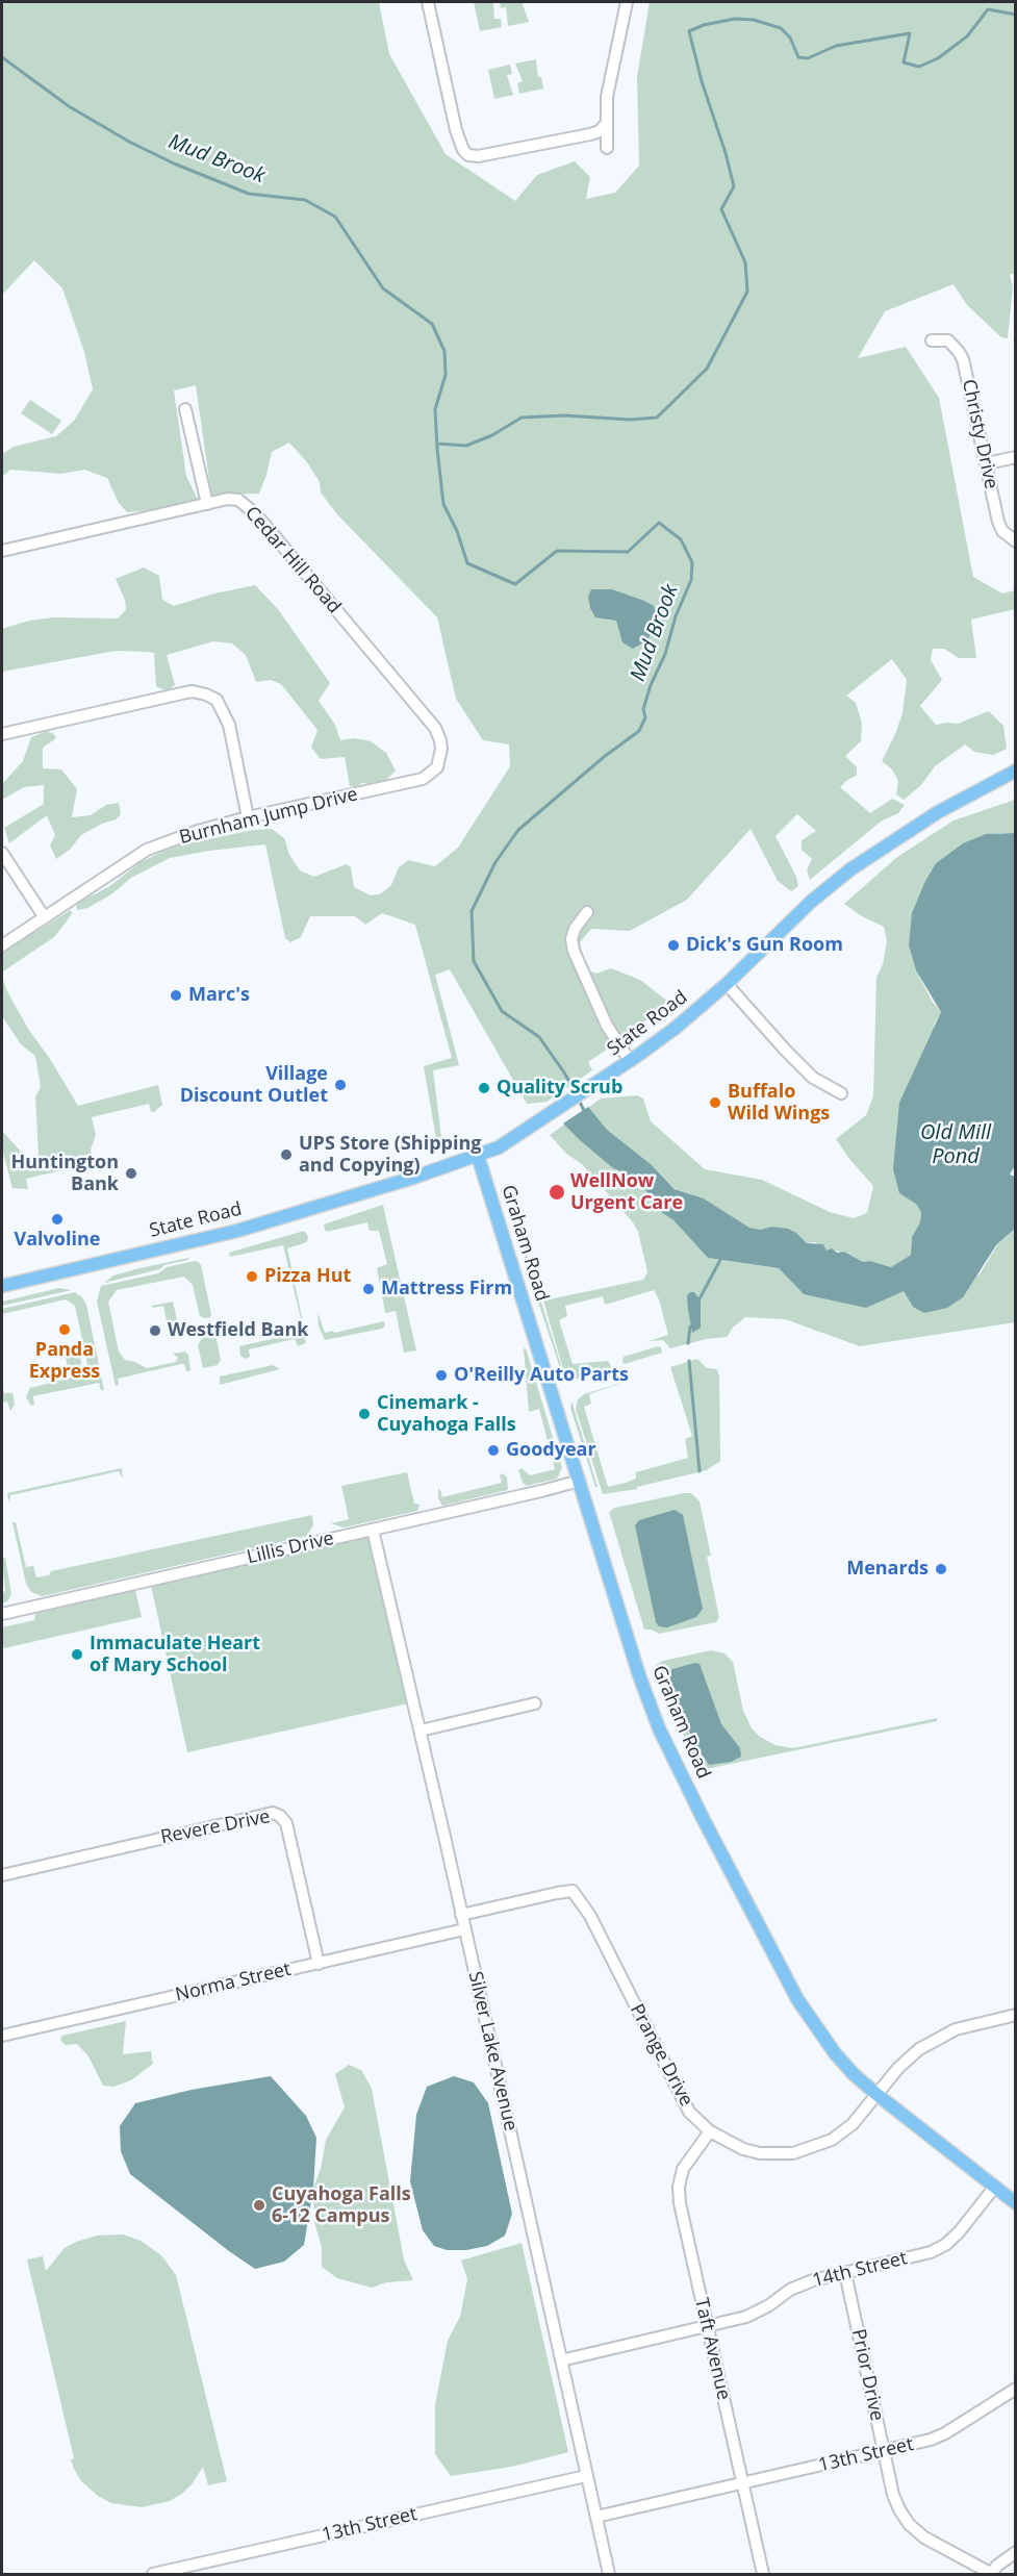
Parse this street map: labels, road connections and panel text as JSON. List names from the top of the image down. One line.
{"streets":{"main road":["State Road","Graham Road"],"street":["Christy Drive","Cedar Hill Road","Burnham Jump Drive","Lillis Drive","Revere Drive","Norma Street","Silver Lake Avenue","Prange Drive","14th Street","Taft Avenue","Prior Drive","13th Street"]},"crossings":[["Cedar Hill Road","Burnham Jump Drive"],["State Road","Graham Road"],["Graham Road","Lillis Drive"],["Graham Road","Prange Drive"],["Graham Road","14th Street"],["Lillis Drive","Silver Lake Avenue"],["Revere Drive","Norma Street"],["Norma Street","Silver Lake Avenue"],["Silver Lake Avenue","Prange Drive"],["Silver Lake Avenue","14th Street"],["Silver Lake Avenue","13th Street"],["Prange Drive","Taft Avenue"],["14th Street","Taft Avenue"],["14th Street","Prior Drive"],["Taft Avenue","13th Street"],["Prior Drive","13th Street"]],"water":["Mud Brook","Old Mill Pond"],"places":["Dick's Gun Room","Marc's","Village Discount Outlet","Quality Scrub","Buffalo Wild Wings","UPS Store (Shipping and Copying)","Huntington Bank","WellNow Urgent Care","Valvoline","Pizza Hut","Mattress Firm","Panda Express","Westfield Bank","O'Reilly Auto Parts","Cinemark - Cuyahoga Falls","Goodyear","Menards","Immaculate Heart of Mary School","Cuyahoga Falls 6-12 Campus"]}
